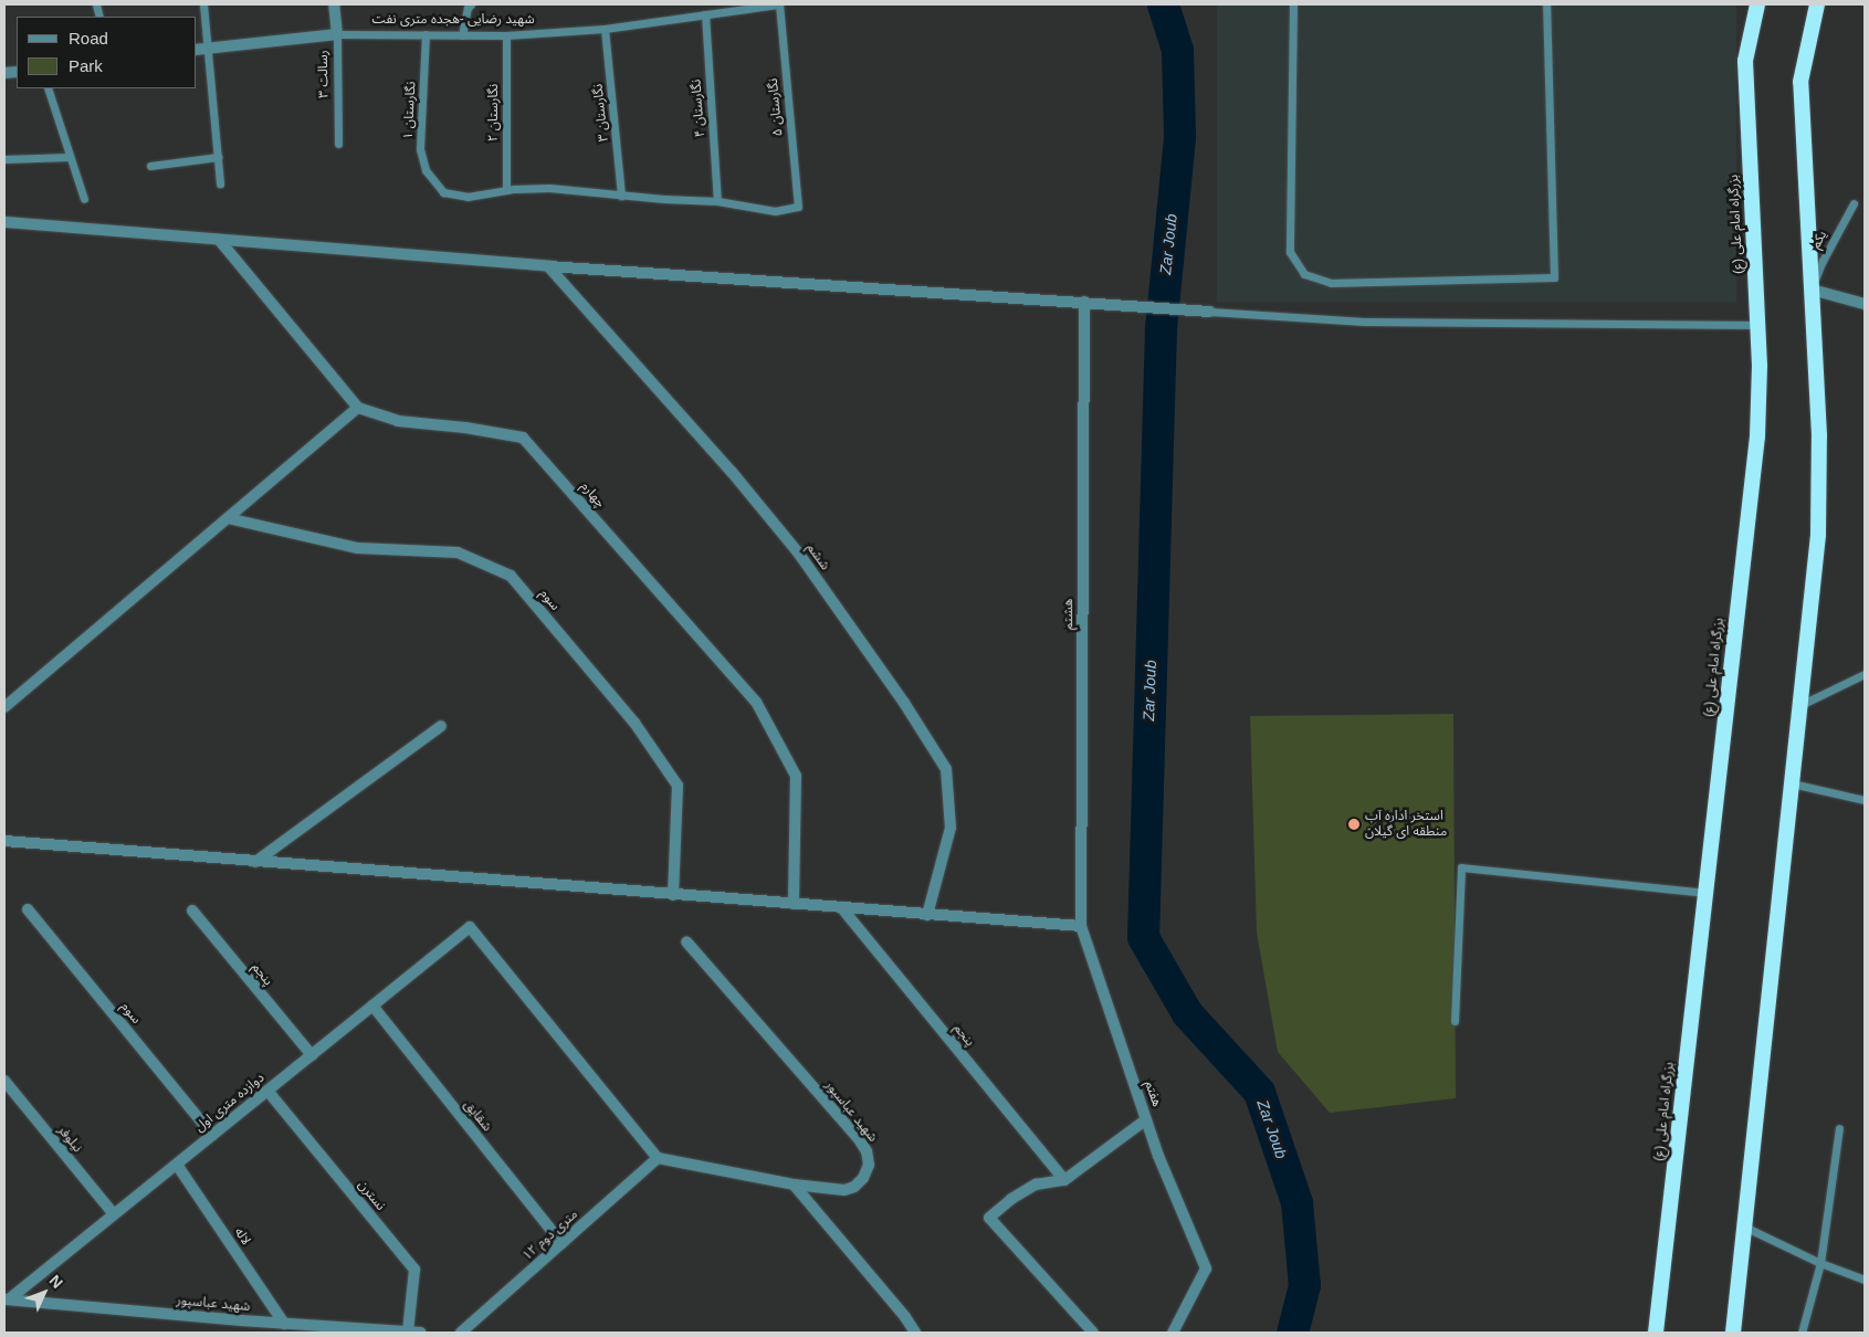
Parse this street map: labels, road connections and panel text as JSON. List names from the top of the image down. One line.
{"streets":{"highway":["بزرگراه امام علی (ع)"],"street":["شهید رضایی -هجده متری نفت","رسالت ۳","چهارم","ششم","سوم","هشتم","پنجم","هفتم","دوازده متری اول","شهید عباسپور","شقایق","نیلوفر","نسترن","۱۲ متری دوم","لاله"],"lane":["نگارستان ۵","نگارستان ۴","نگارستان ۱","نگارستان ۲","نگارستان ۳","یکم"]},"crossings":[["شهید رضایی -هجده متری نفت","رسالت ۳"],["شهید رضایی -هجده متری نفت","نگارستان ۵"],["شهید رضایی -هجده متری نفت","نگارستان ۴"],["شهید رضایی -هجده متری نفت","نگارستان ۱"],["شهید رضایی -هجده متری نفت","نگارستان ۲"],["شهید رضایی -هجده متری نفت","نگارستان ۳"],["نگارستان ۵","نگارستان ۴"],["نگارستان ۱","نگارستان ۲"],["سوم","دوازده متری اول"],["هشتم","هفتم"],["پنجم","دوازده متری اول"],["دوازده متری اول","شهید عباسپور"],["دوازده متری اول","شقایق"],["دوازده متری اول","نیلوفر"],["دوازده متری اول","نسترن"],["دوازده متری اول","۱۲ متری دوم"],["دوازده متری اول","لاله"],["شهید عباسپور","نسترن"],["شهید عباسپور","لاله"],["شقایق","۱۲ متری دوم"]],"water":["Zar Joub"],"places":["استخر اداره آب منطقه ای گیلان"],"legend":["Road","Park"],"north":"top right"}
